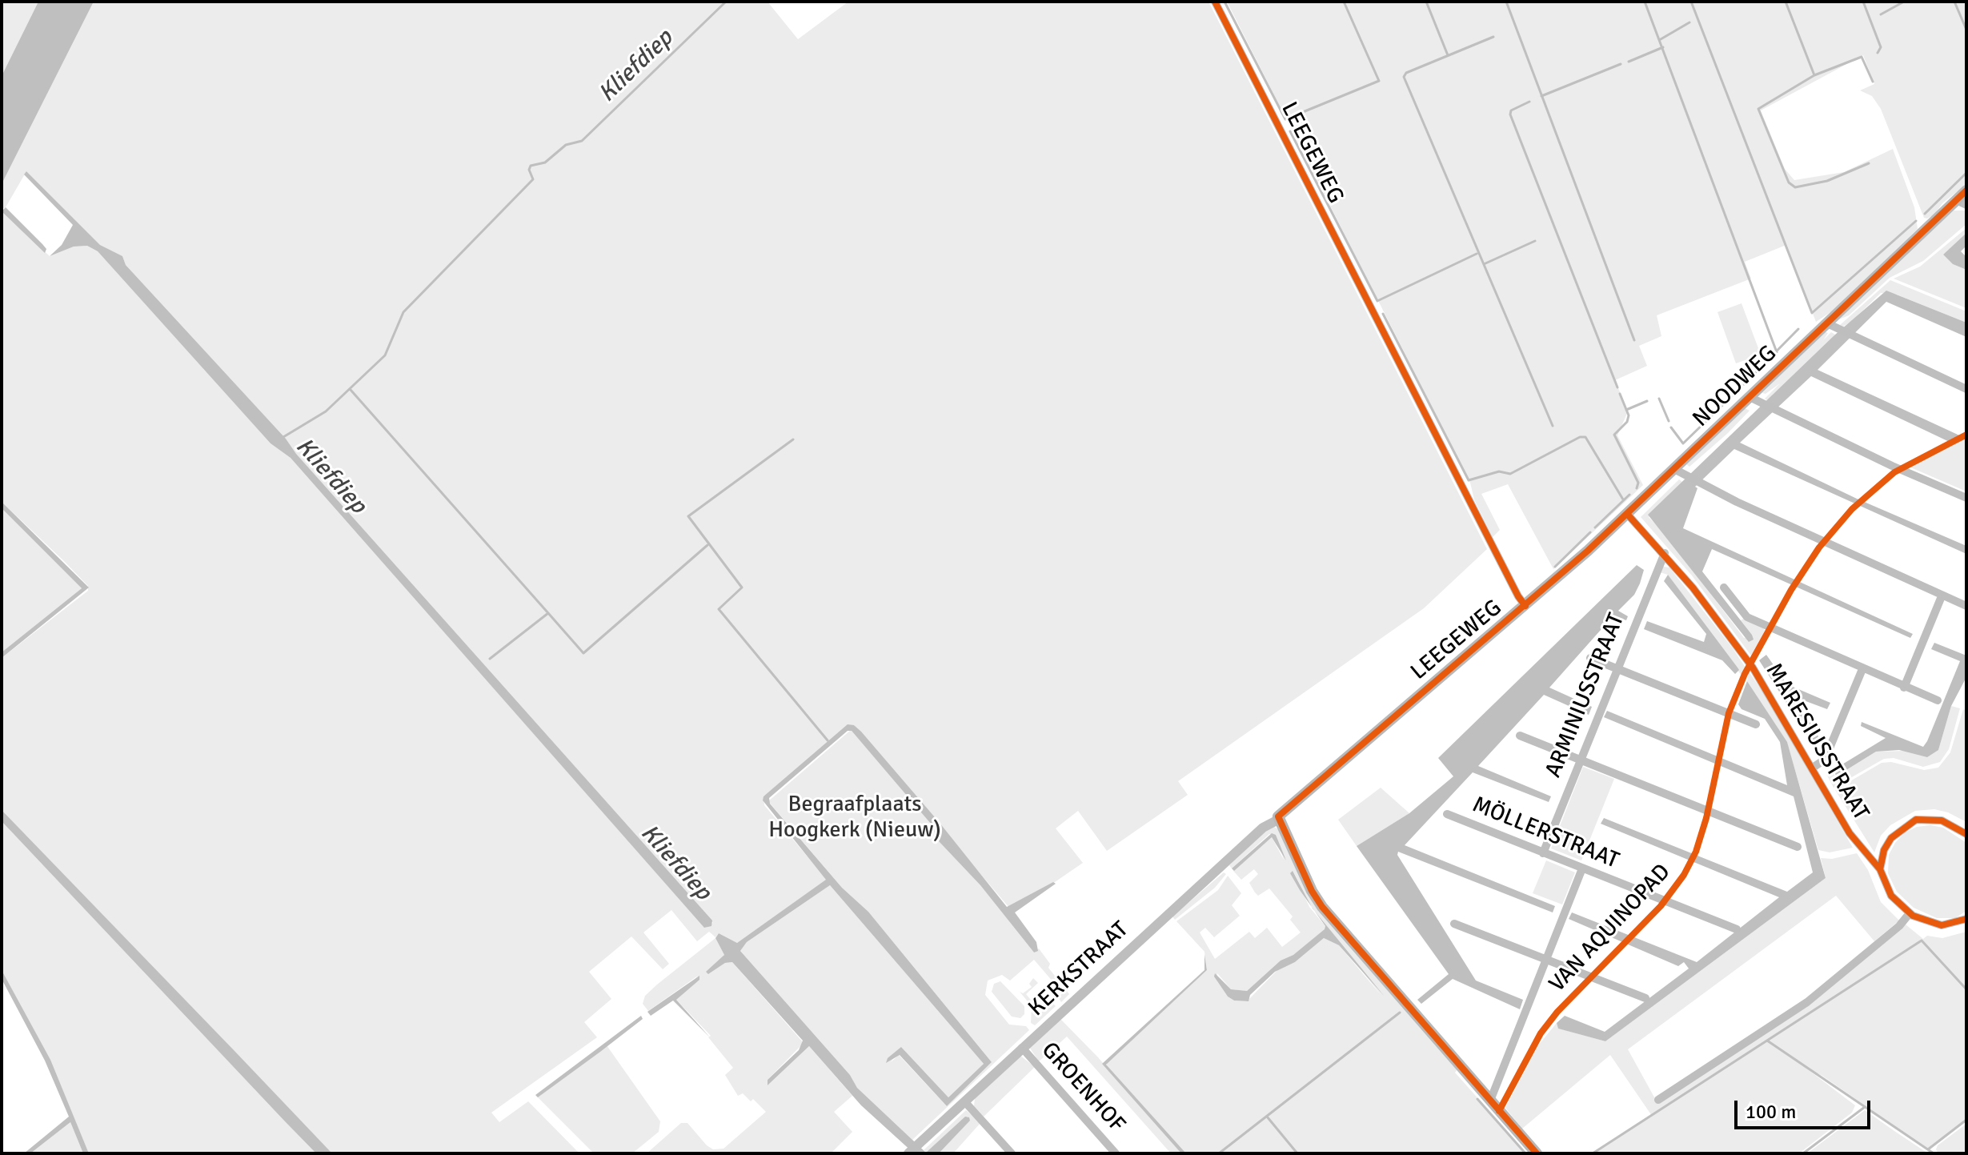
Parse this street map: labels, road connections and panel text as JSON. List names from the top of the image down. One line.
{"streets":{"main road":["LEEGEWEG","NOODWEG"],"street":["ARMINIUSSTRAAT","MARESIUSSTRAAT","MÖLLERSTRAAT","KERKSTRAAT","GROENHOF"],"cycle path":["VAN AQUINOPAD"]},"crossings":[["LEEGEWEG","NOODWEG"],["LEEGEWEG","KERKSTRAAT"],["NOODWEG","MARESIUSSTRAAT"],["ARMINIUSSTRAAT","MARESIUSSTRAAT"],["ARMINIUSSTRAAT","MÖLLERSTRAAT"],["KERKSTRAAT","GROENHOF"]],"water":["Kliefdiep"],"parks":["Begraafplaats Hoogkerk (Nieuw)"],"scale_bar":"100 m"}
